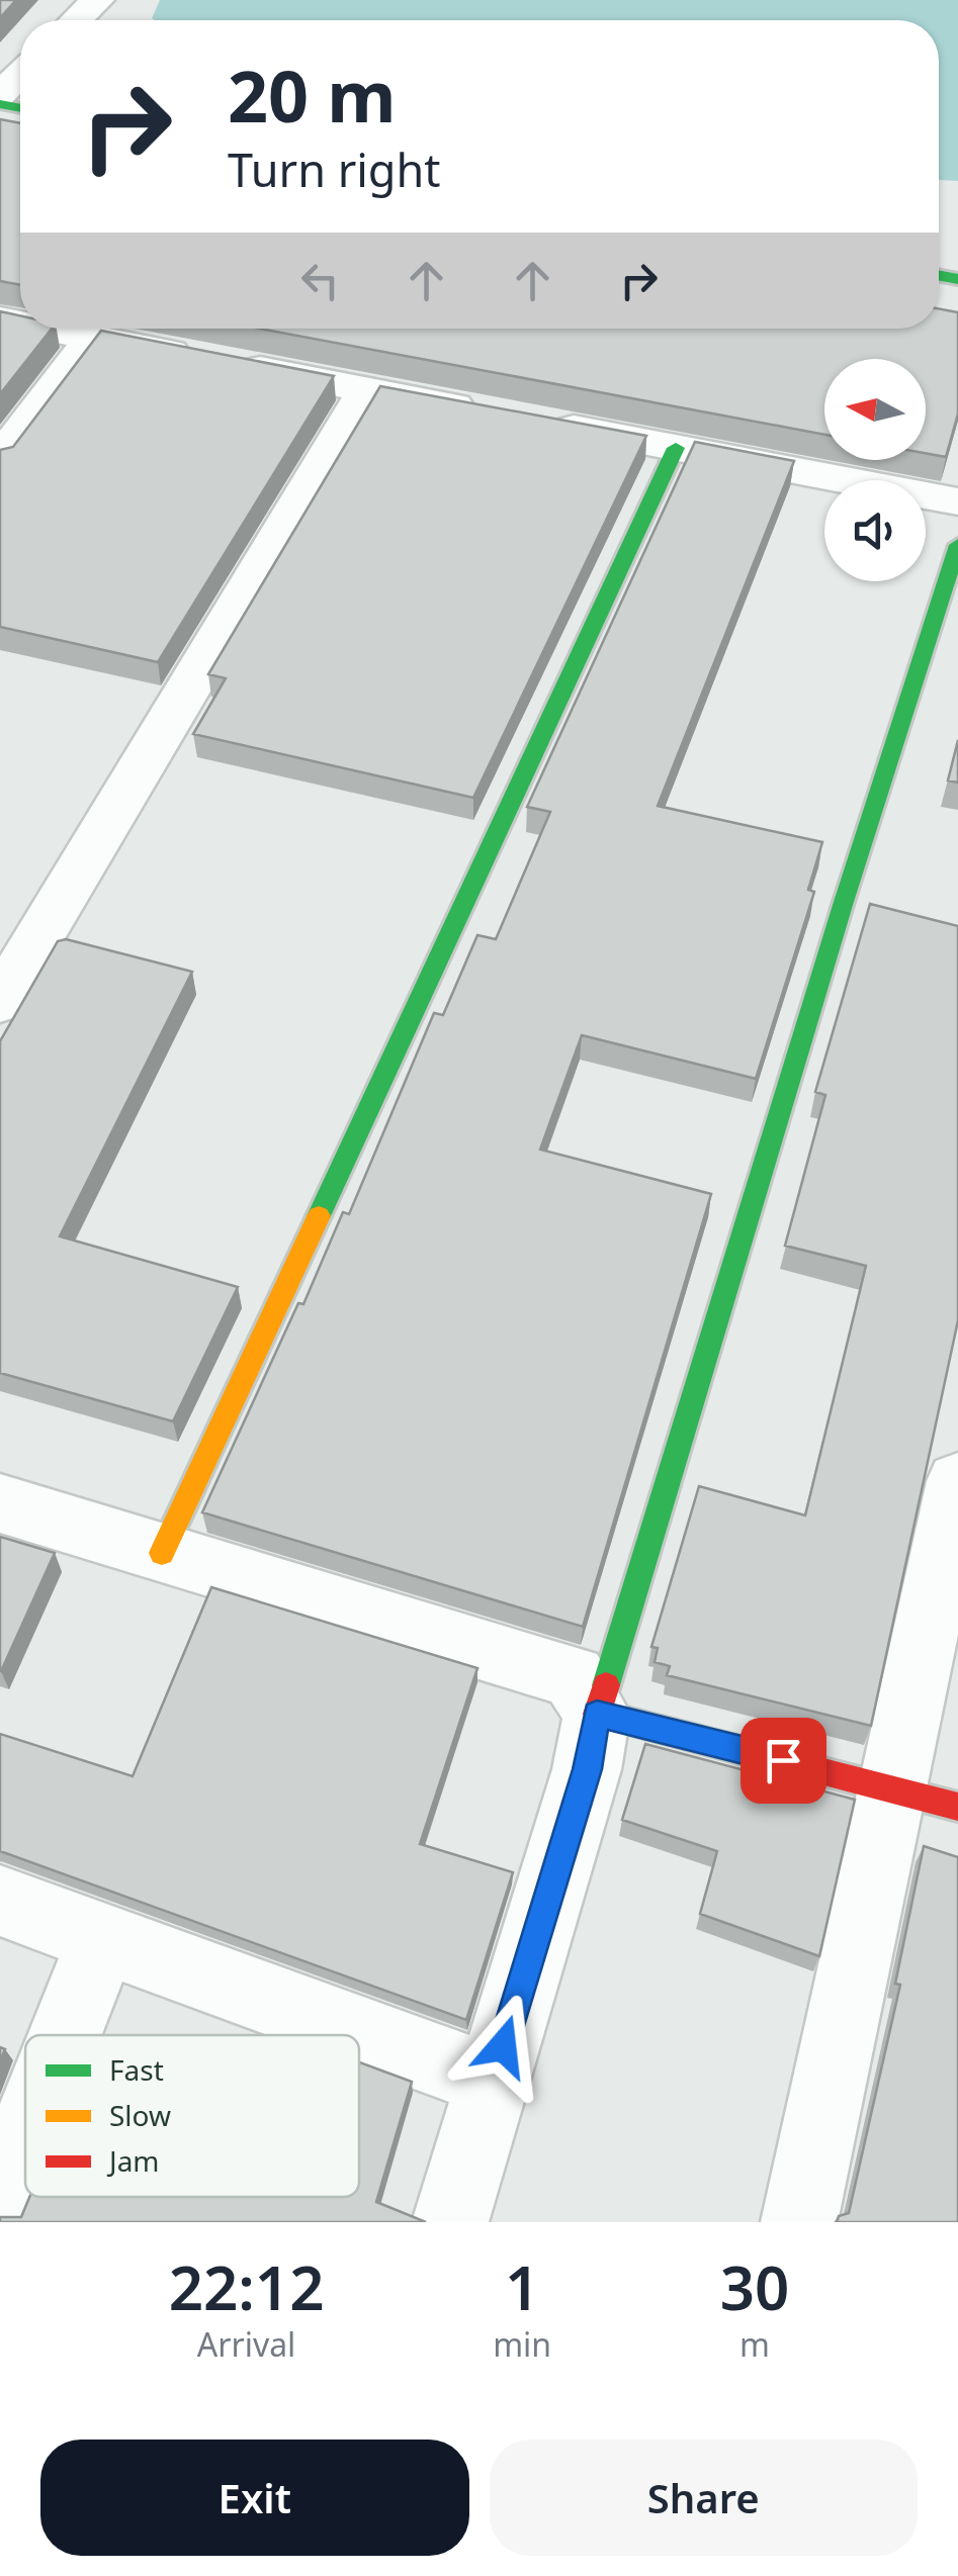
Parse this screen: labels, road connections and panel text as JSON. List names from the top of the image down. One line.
{"legend":["Fast","Slow","Jam"],"north":"left","page":{"turn":["20 m","Turn right"],"eta":["22:12","Arrival","1","min","30","m"],"buttons":["Exit","Share"]}}
